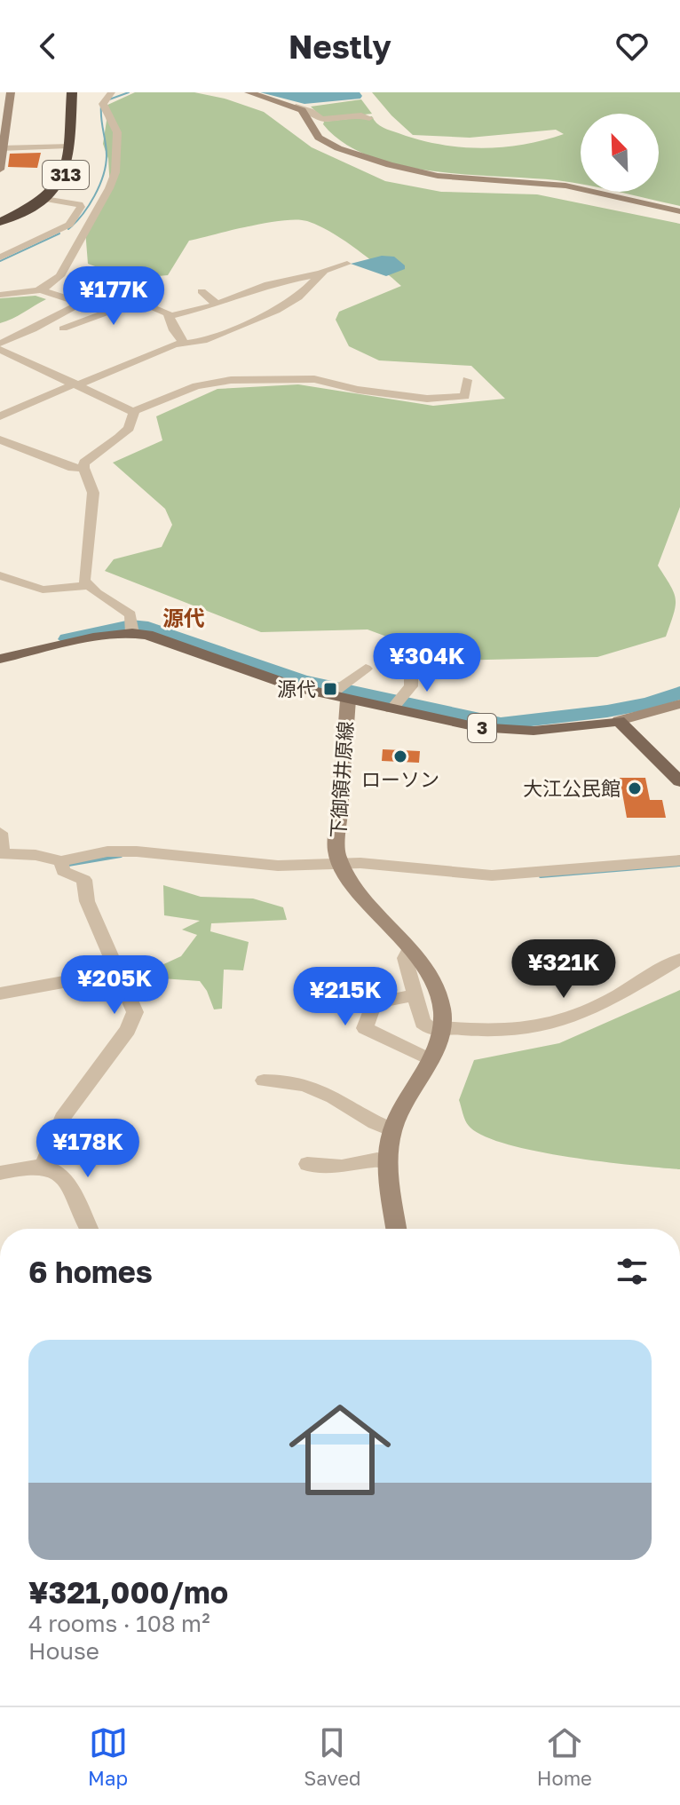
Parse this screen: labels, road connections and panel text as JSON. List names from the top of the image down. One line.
{"streets":{"highway":["313"],"main road":["3"],"street":["下御領井原線"]},"crossings":[["3","下御領井原線"]],"districts":["源代"],"places":{"transit":["源代"],"other":["ローソン","大江公民館"]},"north":"top left","page":{"header":"Nestly","price":["¥177K","¥304K","¥321K","¥205K","¥215K","¥178K"],"heading":"6 homes","list":[{"name":"¥321,000/mo","note":"4 rooms · 108 m² · House"}],"tabs":["Map","Saved","Home"]}}
